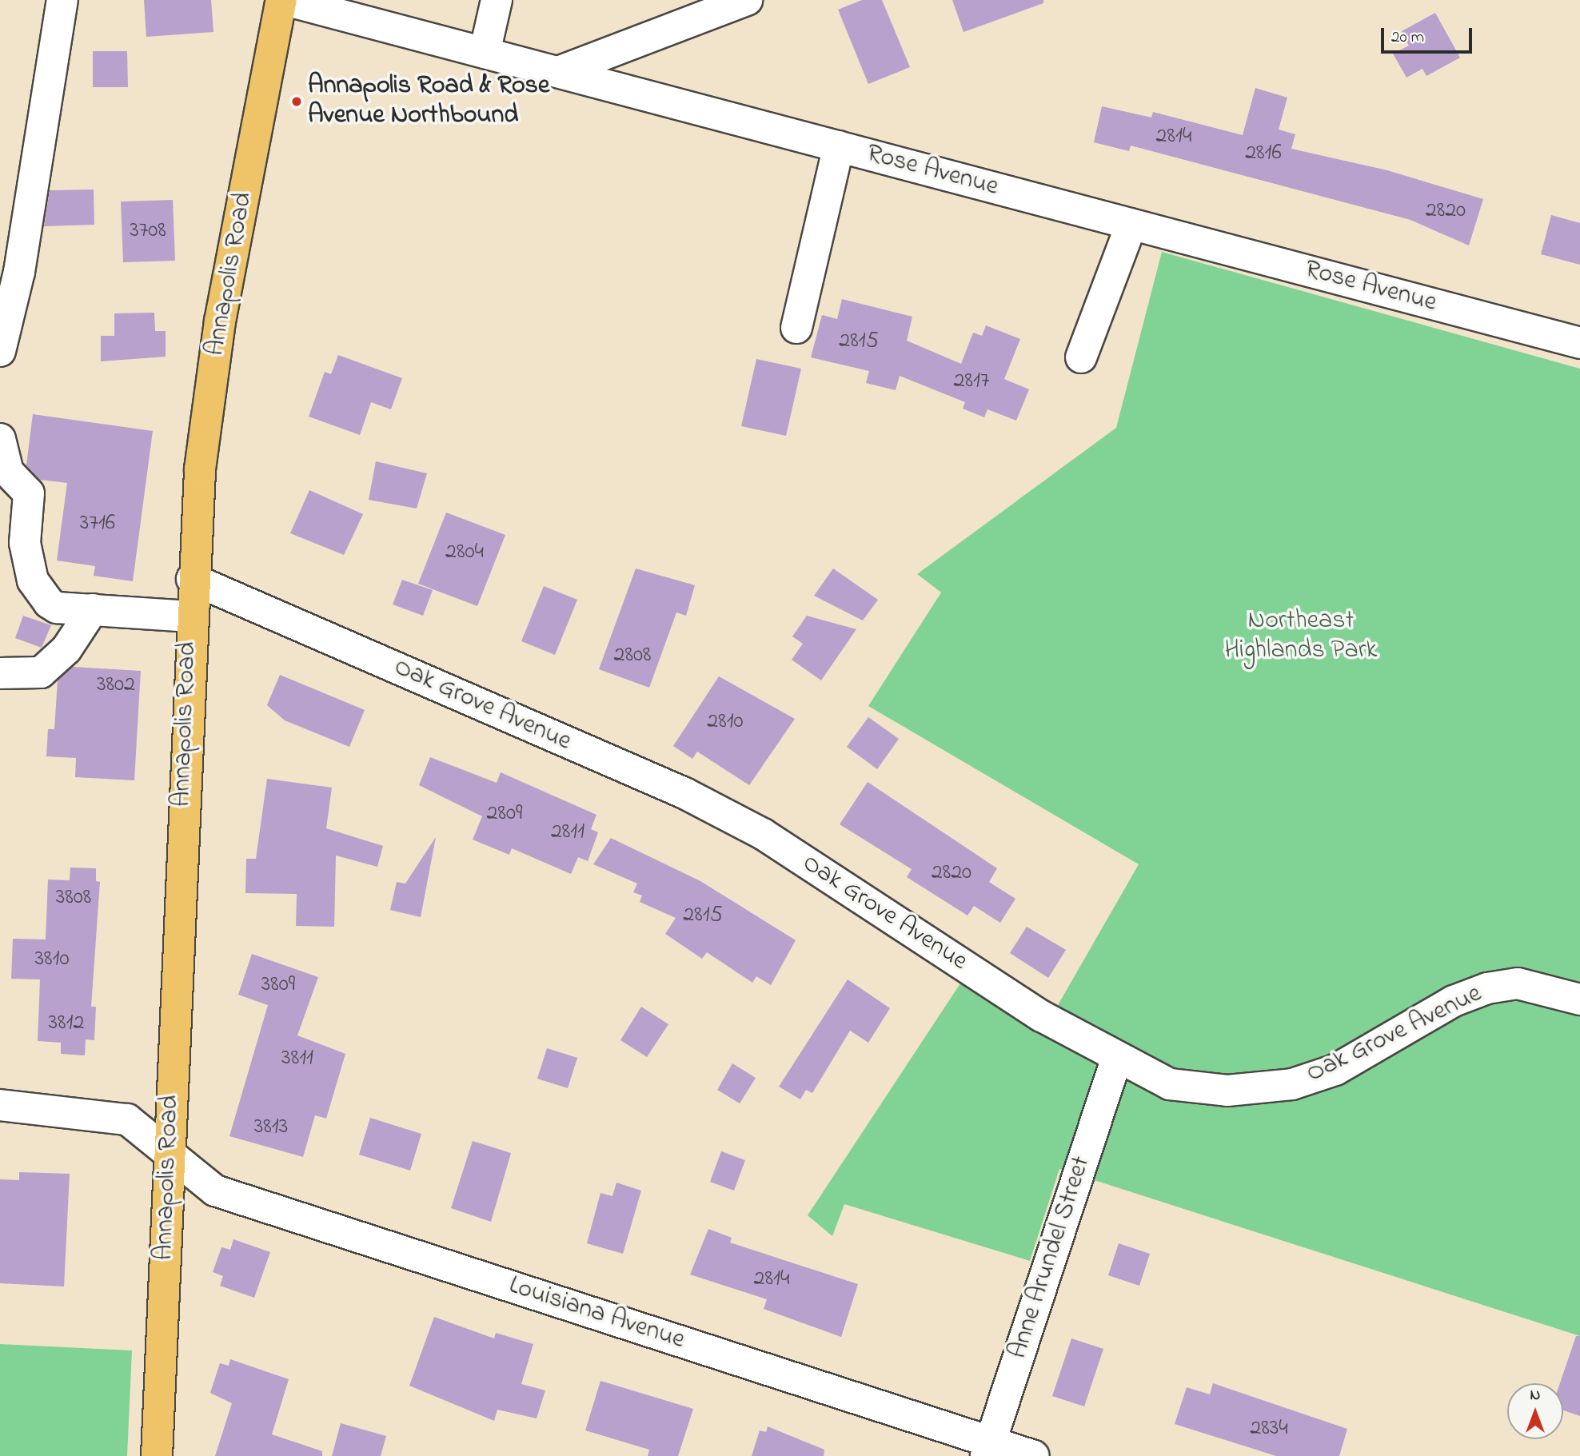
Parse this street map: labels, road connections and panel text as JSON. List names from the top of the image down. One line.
{"streets":{"main road":["Annapolis Road"],"street":["Rose Avenue","Oak Grove Avenue","Anne Arundel Street","Louisiana Avenue"]},"crossings":[["Rose Avenue","Annapolis Road"],["Annapolis Road","Oak Grove Avenue"],["Annapolis Road","Louisiana Avenue"],["Oak Grove Avenue","Anne Arundel Street"],["Anne Arundel Street","Louisiana Avenue"]],"parks":["Northeast Highlands Park"],"places":["Annapolis Road & Rose Avenue Northbound"],"house_numbers":["2814","2816","2820","3708","2815","2817","3716","2804","2808","3802","2810","2809","2811","2820","3808","2815","3810","3809","3812","3811","3813","2814","2834"],"scale_bar":"20 m","north":"top"}
